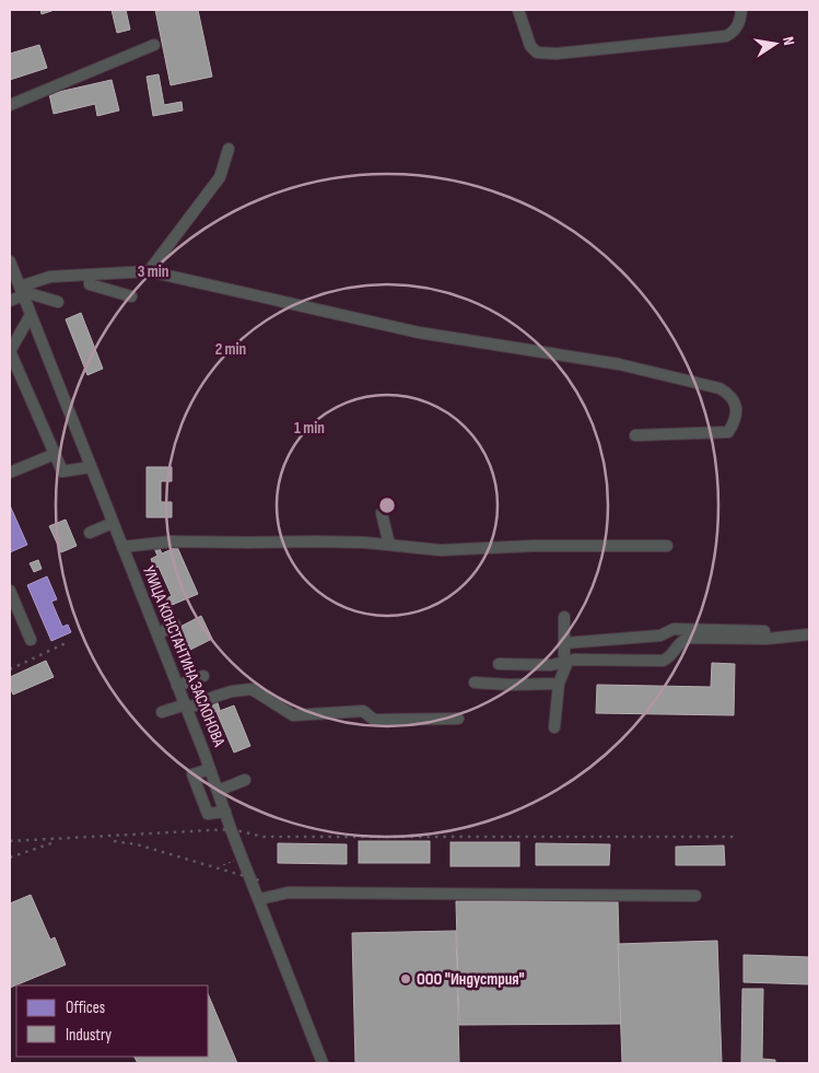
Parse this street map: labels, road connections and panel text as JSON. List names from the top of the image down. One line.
{"streets":{"street":["УЛИЦА КОНСТАНТИНА ЗАСЛОНОВА"]},"places":["ООО \"Индустрия\""],"legend":["Offices","Industry"],"north":"right","rings":["3 min","2 min","1 min"]}
